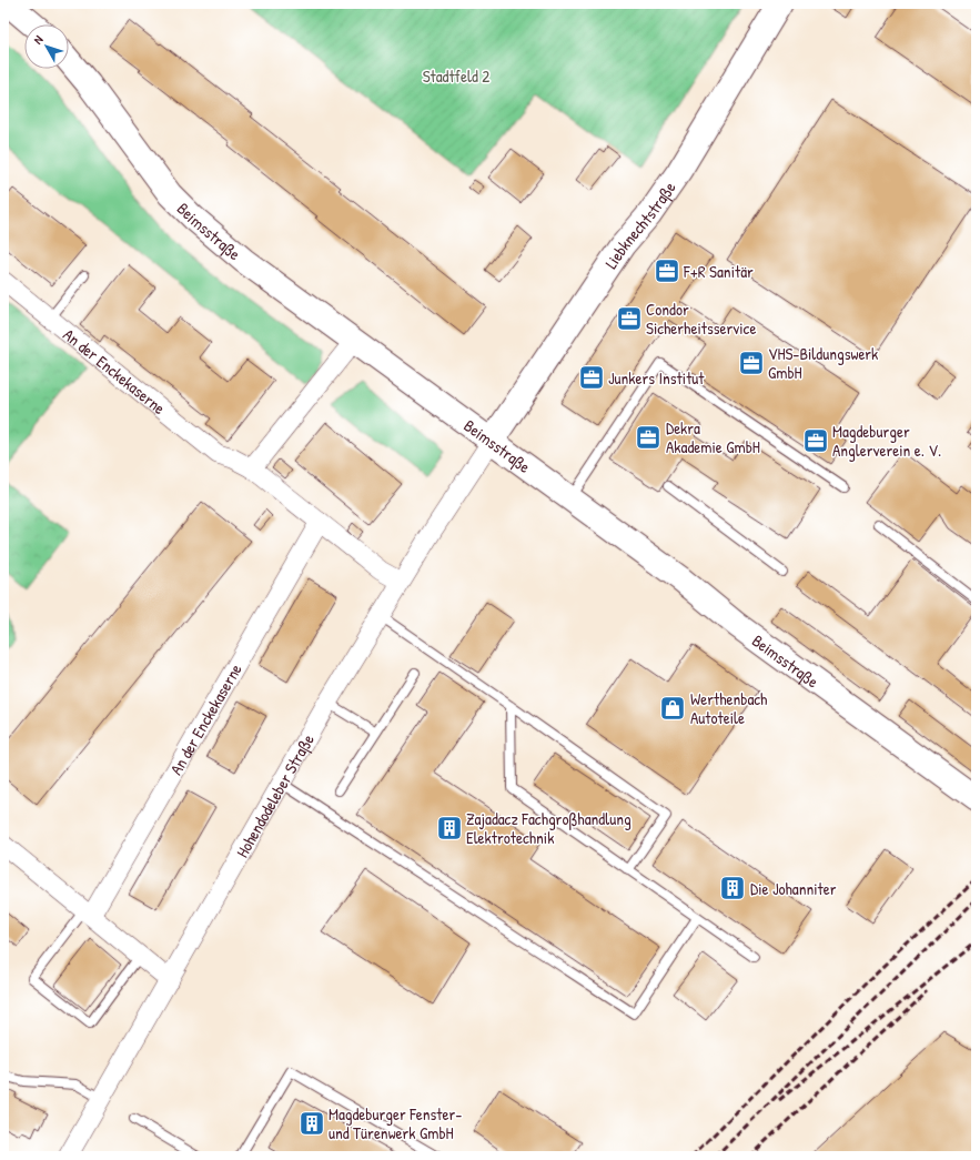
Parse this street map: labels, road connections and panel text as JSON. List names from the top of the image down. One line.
{"streets":{"street":["Liebknechtstraße","Beimsstraße","An der Enckekaserne","Hohendodeleber Straße"]},"crossings":[["Liebknechtstraße","Beimsstraße"],["Liebknechtstraße","Hohendodeleber Straße"],["Beimsstraße","Hohendodeleber Straße"],["An der Enckekaserne","Hohendodeleber Straße"]],"parks":["Stadtfeld 2"],"places":{"office":["F+R Sanitär","Condor Sicherheitsservice","VHS-Bildungswerk GmbH","Junkers Institut","Dekra Akademie GmbH","Magdeburger Anglerverein e. V."],"shop":["Werthenbach Autoteile"],"building":["Zajadacz Fachgroßhandlung Elektrotechnik","Die Johanniter","Magdeburger Fenster- und Türenwerk GmbH"]},"north":"top left"}
